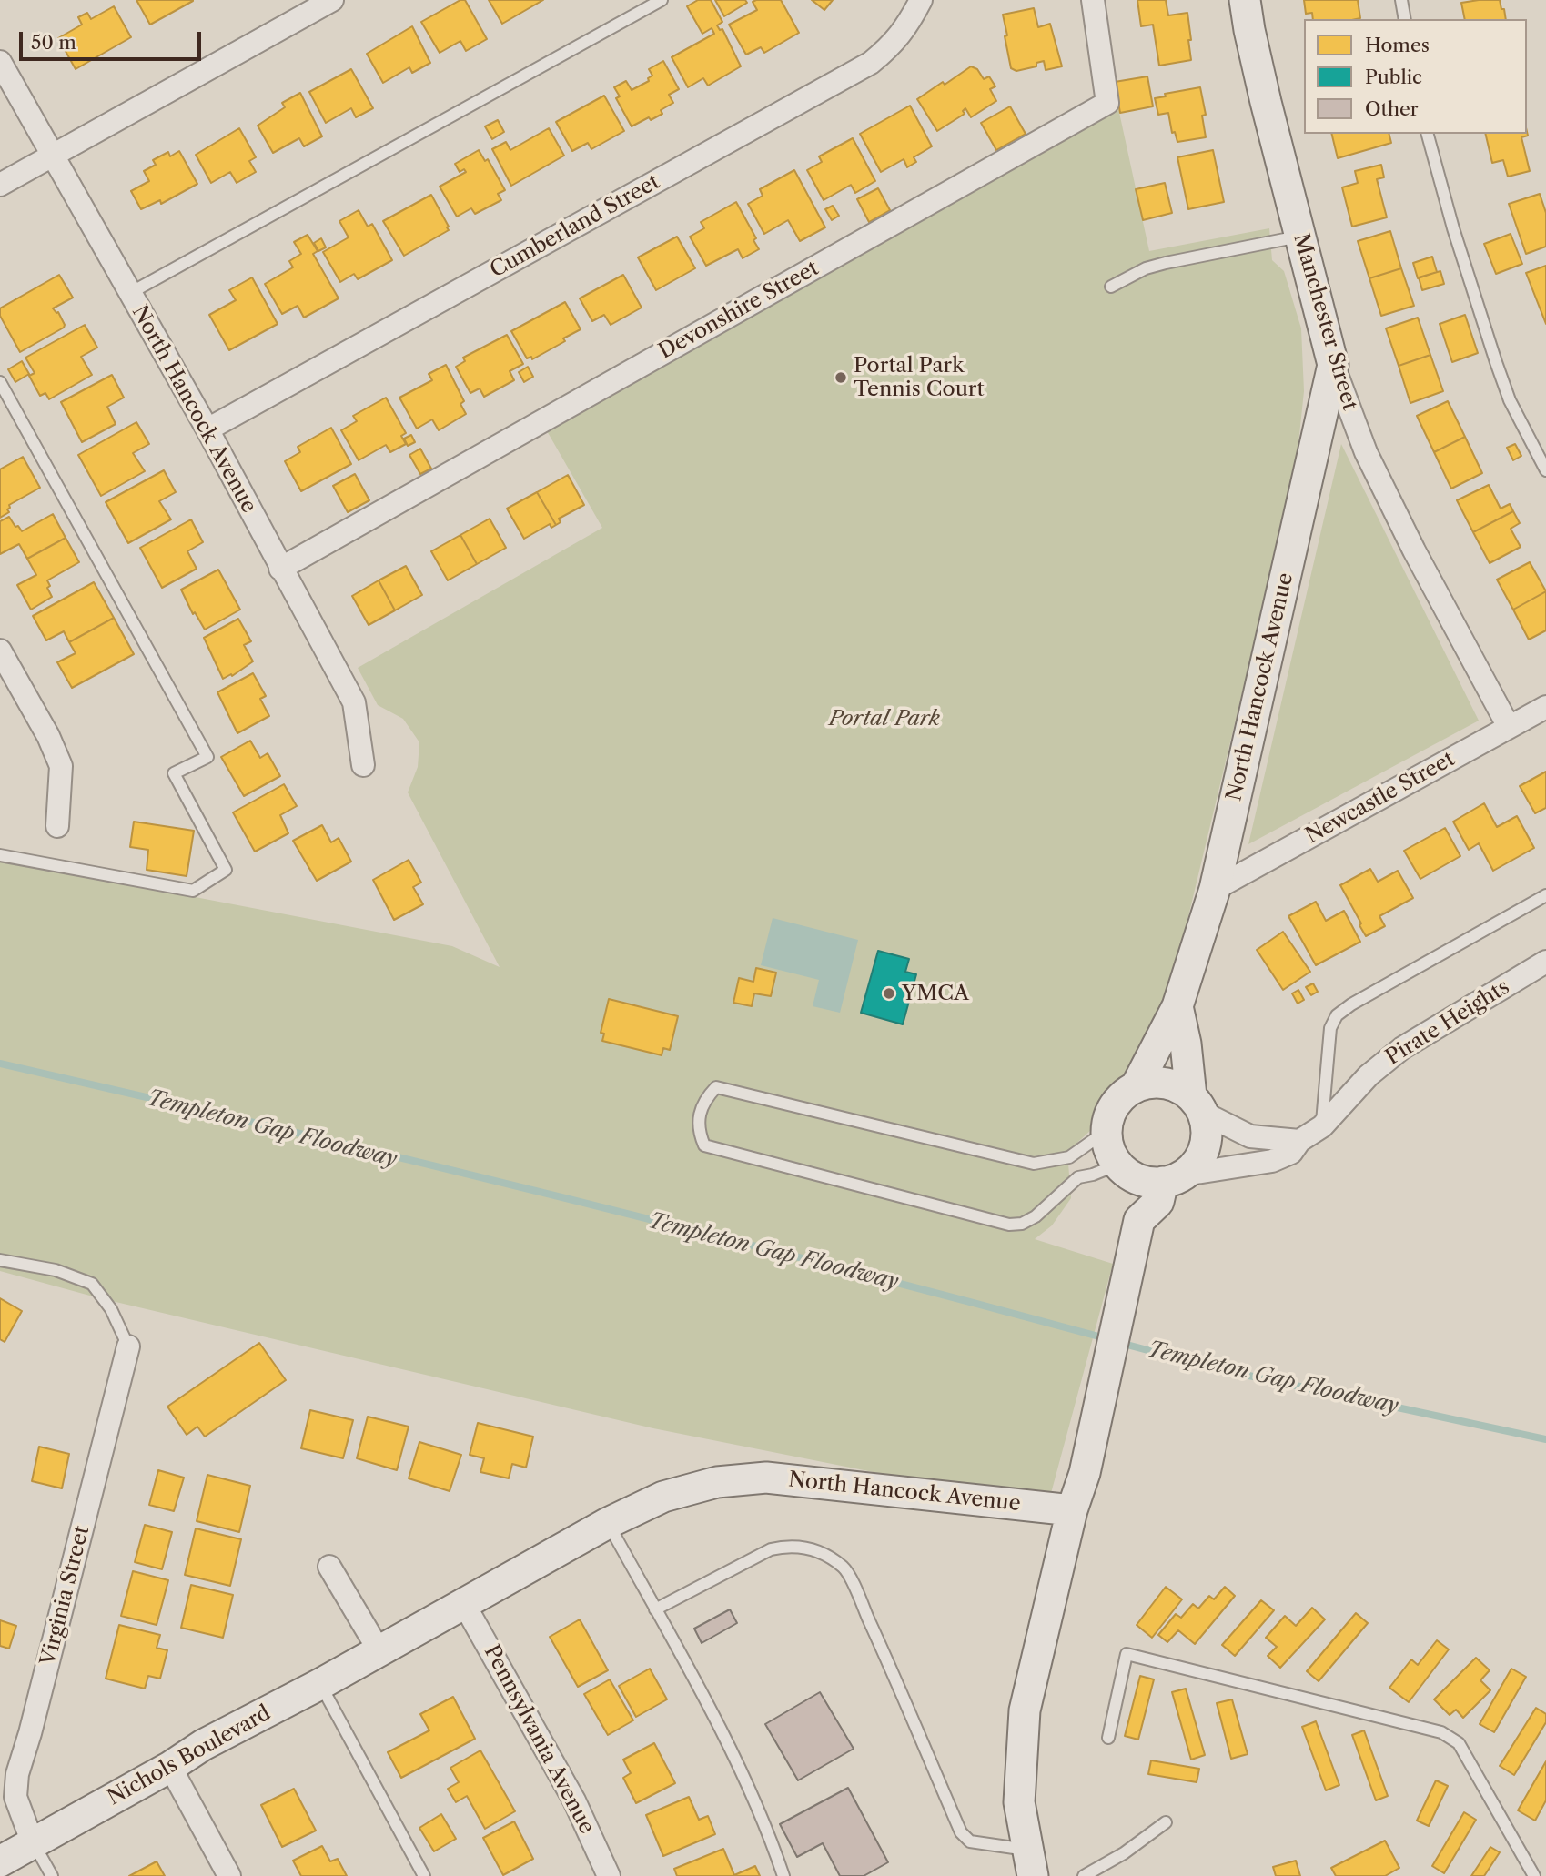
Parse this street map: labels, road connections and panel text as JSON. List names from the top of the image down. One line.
{"streets":{"street":["Cumberland Street","Devonshire Street","Manchester Street","North Hancock Avenue","Newcastle Street","Pirate Heights","Virginia Street","Pennsylvania Avenue","Nichols Boulevard"]},"crossings":[["Cumberland Street","North Hancock Avenue"],["Devonshire Street","North Hancock Avenue"],["Manchester Street","North Hancock Avenue"],["Manchester Street","Newcastle Street"],["North Hancock Avenue","Newcastle Street"],["North Hancock Avenue","Pirate Heights"],["North Hancock Avenue","Nichols Boulevard"],["Virginia Street","Nichols Boulevard"],["Pennsylvania Avenue","Nichols Boulevard"]],"water":["Templeton Gap Floodway"],"parks":["Portal Park"],"places":["Portal Park Tennis Court","YMCA"],"legend":["Homes","Public","Other"],"scale_bar":"50 m"}
